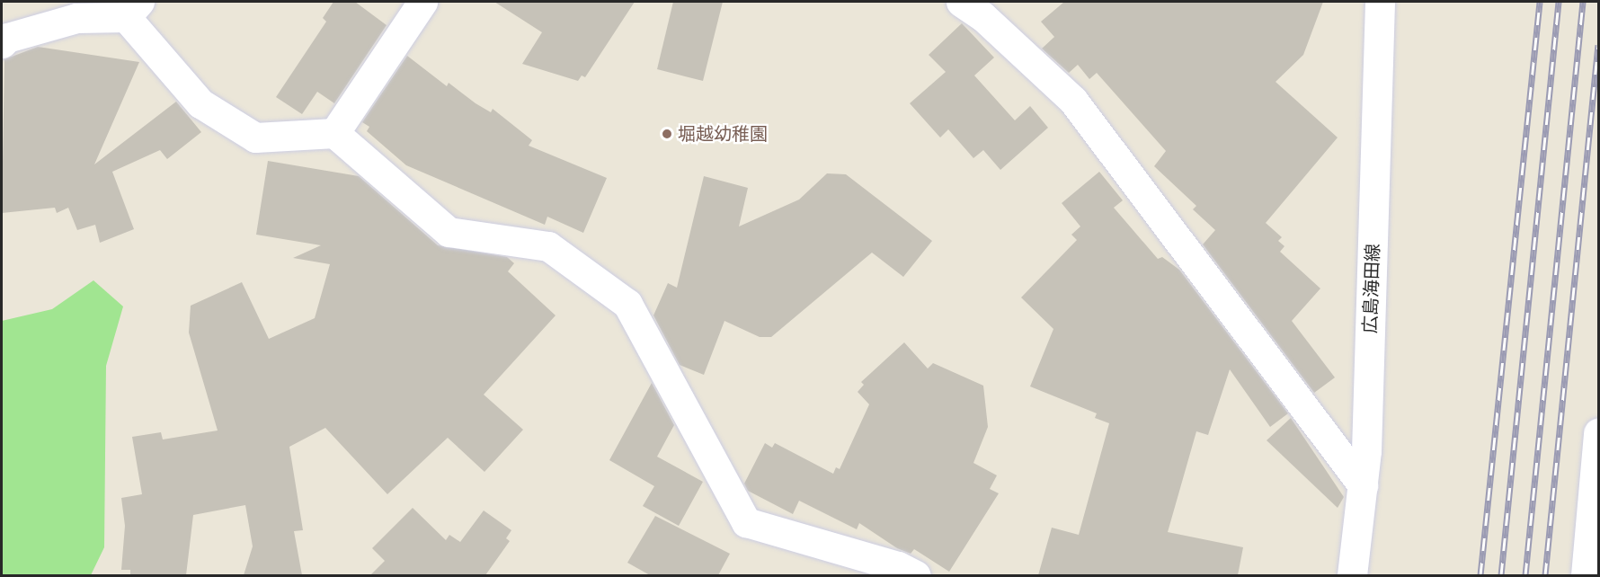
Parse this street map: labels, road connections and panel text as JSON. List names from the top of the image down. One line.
{"streets":{"street":["広島海田線"]},"places":["堀越幼稚園"]}
